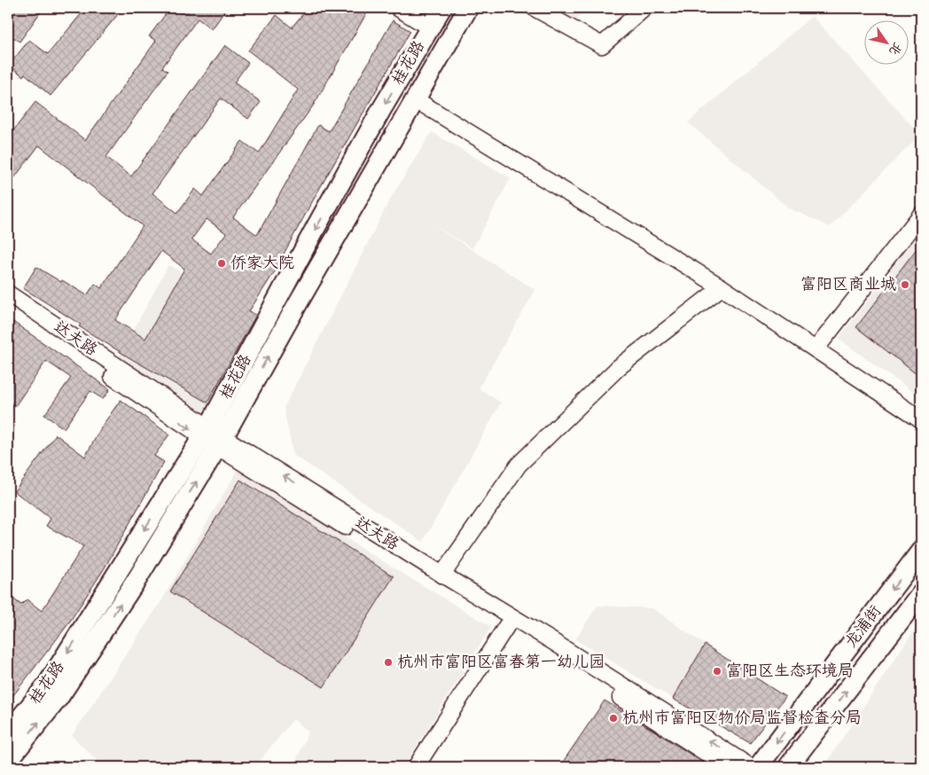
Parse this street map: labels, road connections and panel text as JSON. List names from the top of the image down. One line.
{"streets":{"main road":["桂花路","龙浦街"],"street":["达夫路"]},"crossings":[["桂花路","达夫路"]],"places":["侨家大院","富阳区商业城","杭州市富阳区富春第一幼儿园","富阳区生态环境局","杭州市富阳区物价局监督检查分局"],"north":"bottom right"}
